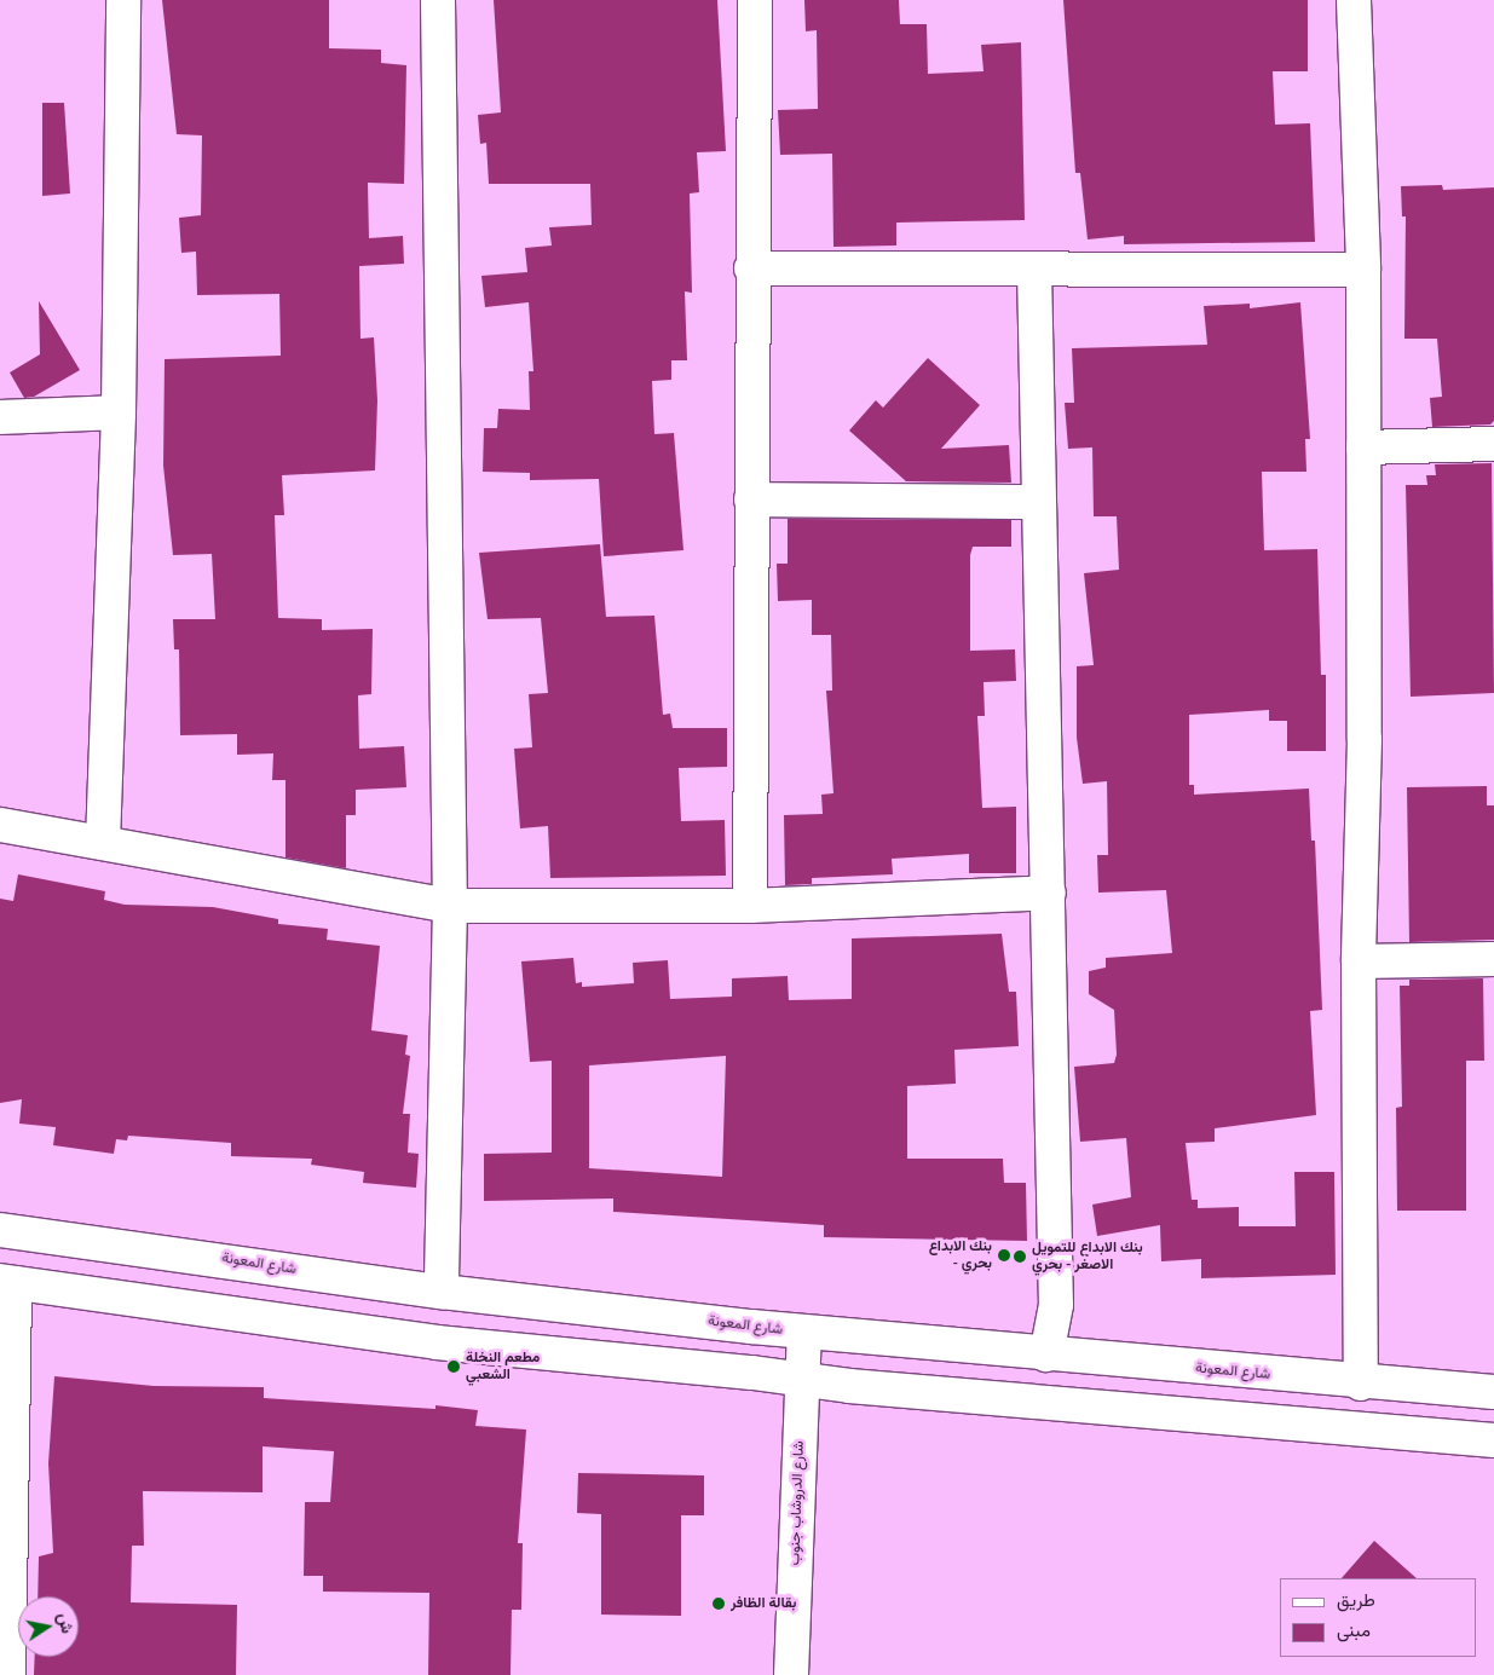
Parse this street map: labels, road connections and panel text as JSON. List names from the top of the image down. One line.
{"streets":{"main road":["شارع المعونة","شارع الدروشاب جنوب"]},"crossings":[["شارع المعونة","شارع الدروشاب جنوب"]],"places":["بنك الابداع - بحري","بنك الابداع للتمويل الاصغر - بحري","مطعم النخلة الشعبي","بقالة الظافر"],"legend":["طريق","مبنى"],"north":"right"}
